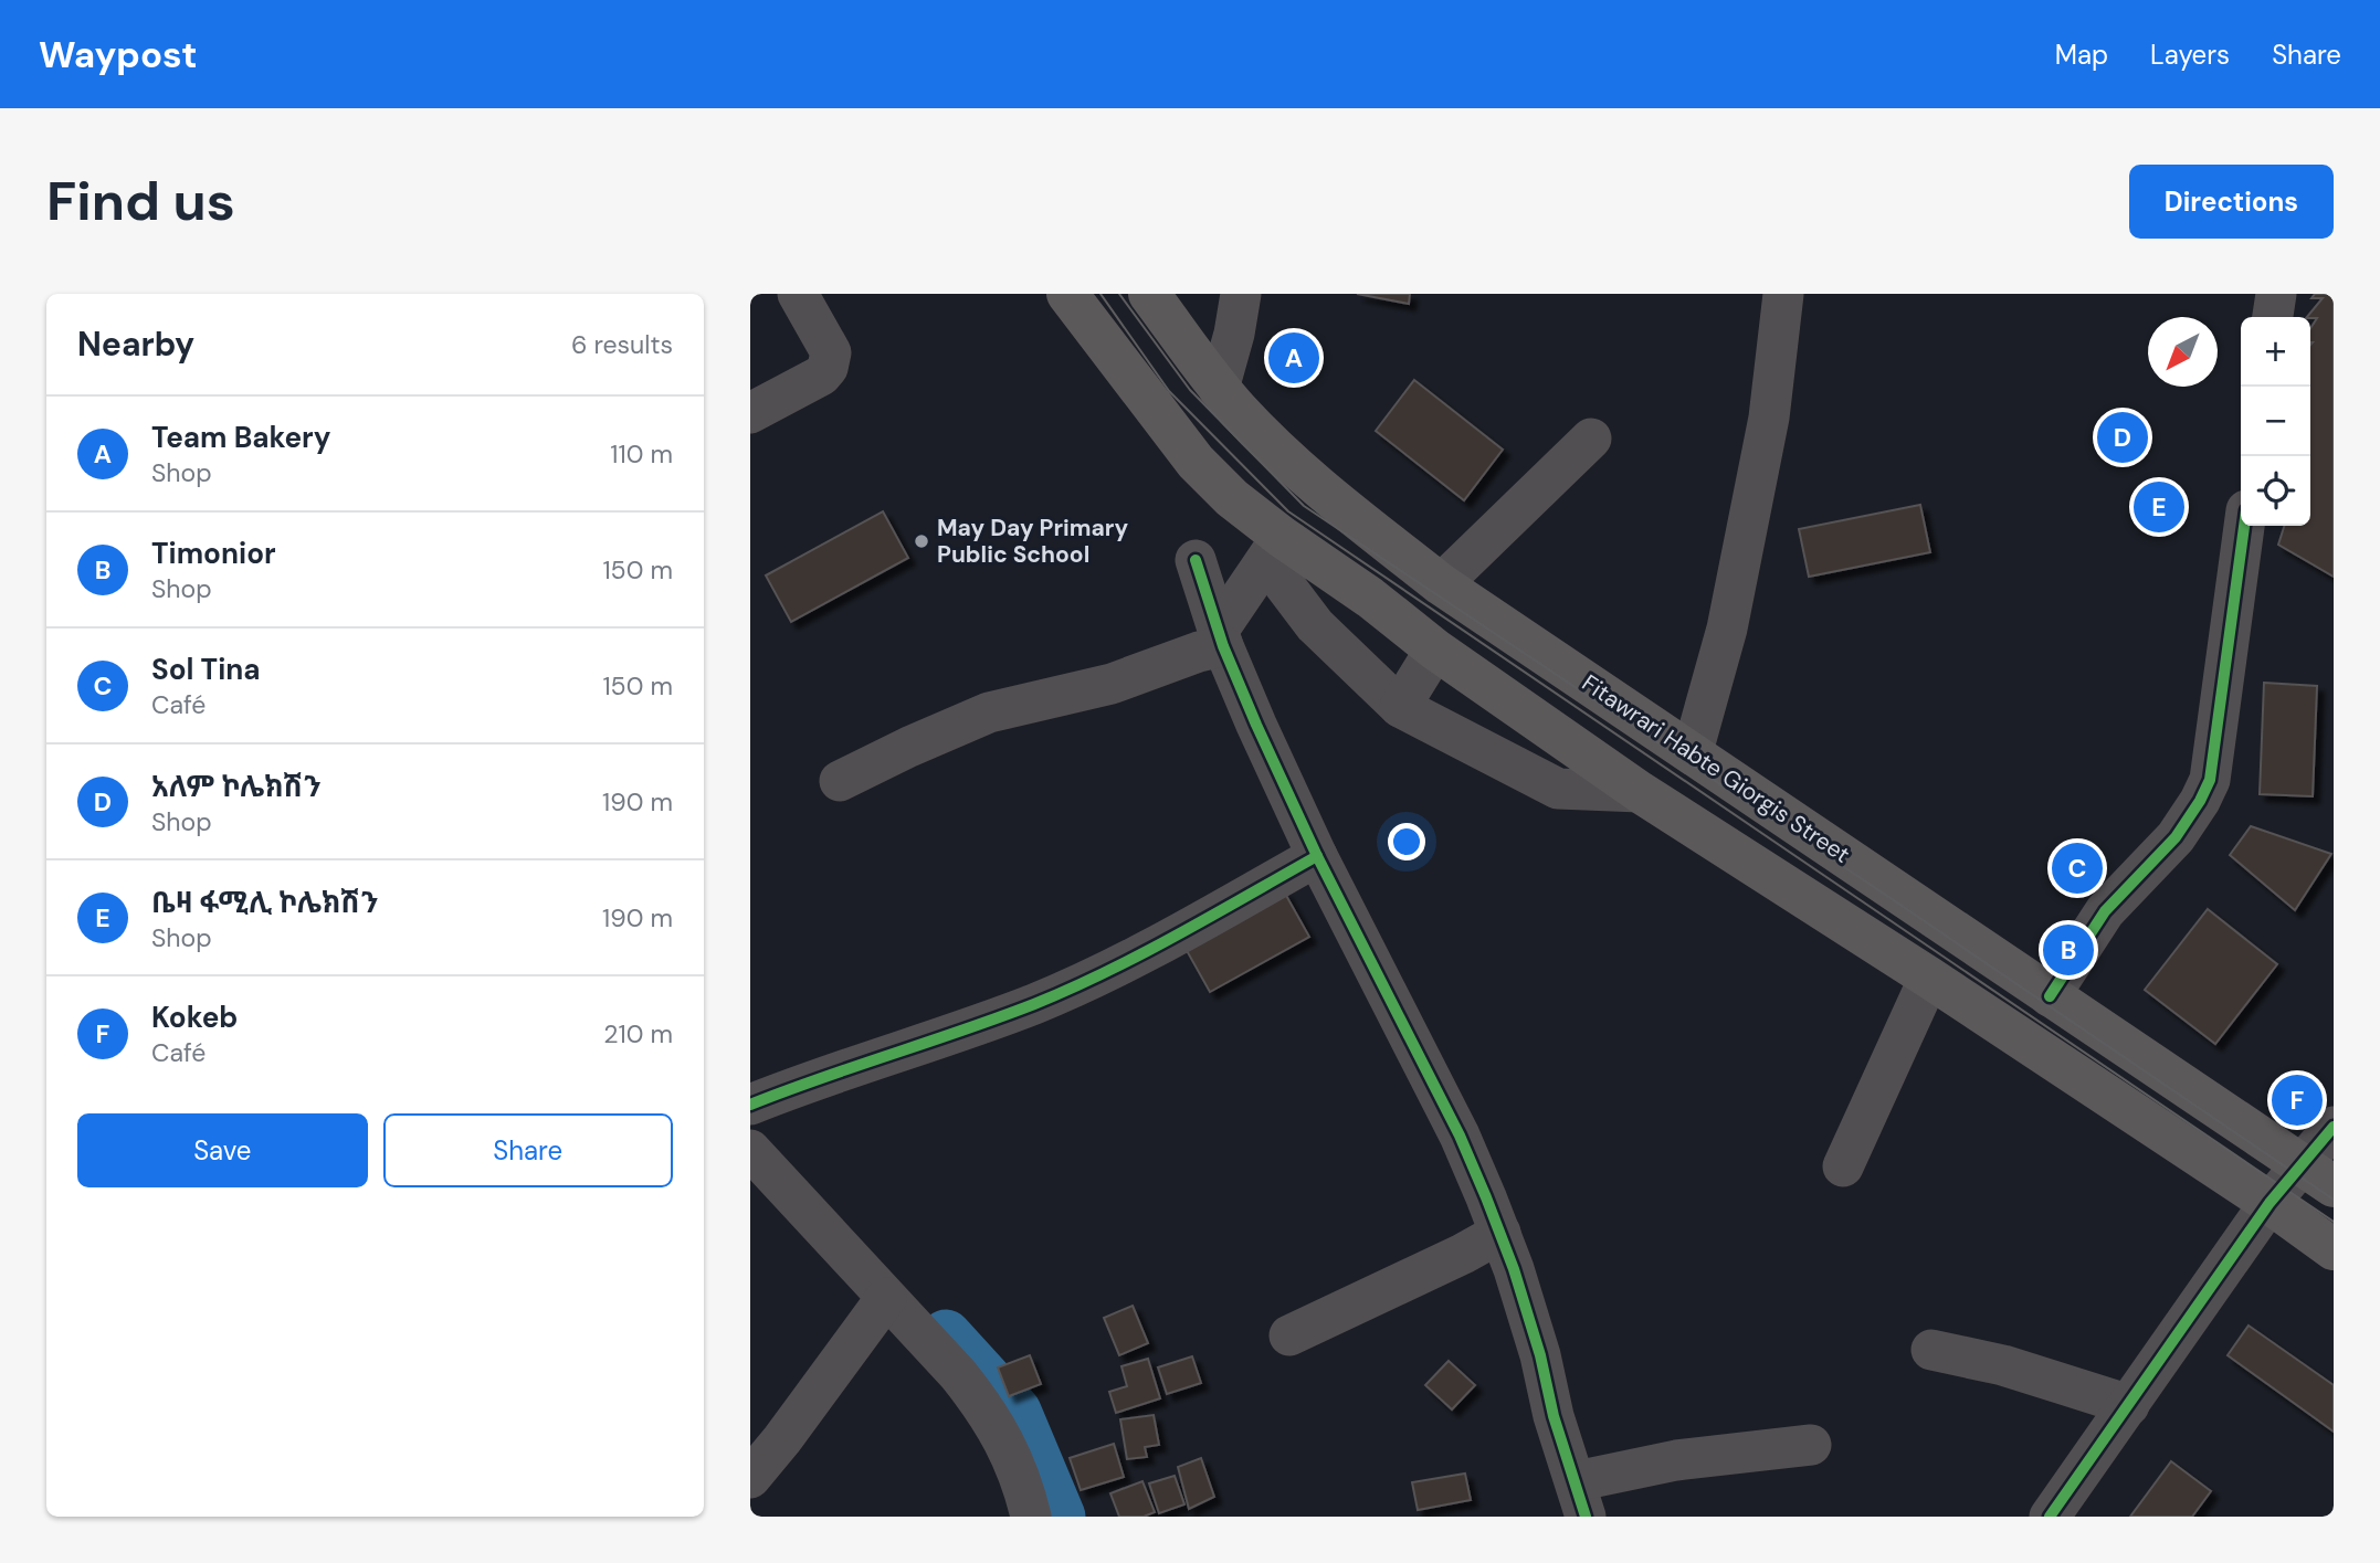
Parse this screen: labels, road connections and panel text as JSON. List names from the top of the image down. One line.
{"streets":{"main road":["Fitawrari Habte Giorgis Street"]},"places":["May Day Primary Public School"],"north":"bottom left","page":{"header":"Waypost","nav":["Map","Layers","Share"],"buttons":["Directions",["Save","Share"]],"title":"Find us","heading":["Nearby","6 results"],"map_buttons":["+","−"],"pins":["A","D","E","C","B","F"],"list":[{"mark":"A","name":"Team Bakery","note":"Shop","value":"110 m"},{"mark":"B","name":"Timonior","note":"Shop","value":"150 m"},{"mark":"C","name":"Sol Tina","note":"Café","value":"150 m"},{"mark":"D","name":"አለም ኮሌክሽን","note":"Shop","value":"190 m"},{"mark":"E","name":"ቤዛ ፋሚሊ ኮሌክሽን","note":"Shop","value":"190 m"},{"mark":"F","name":"Kokeb","note":"Café","value":"210 m"}]}}
